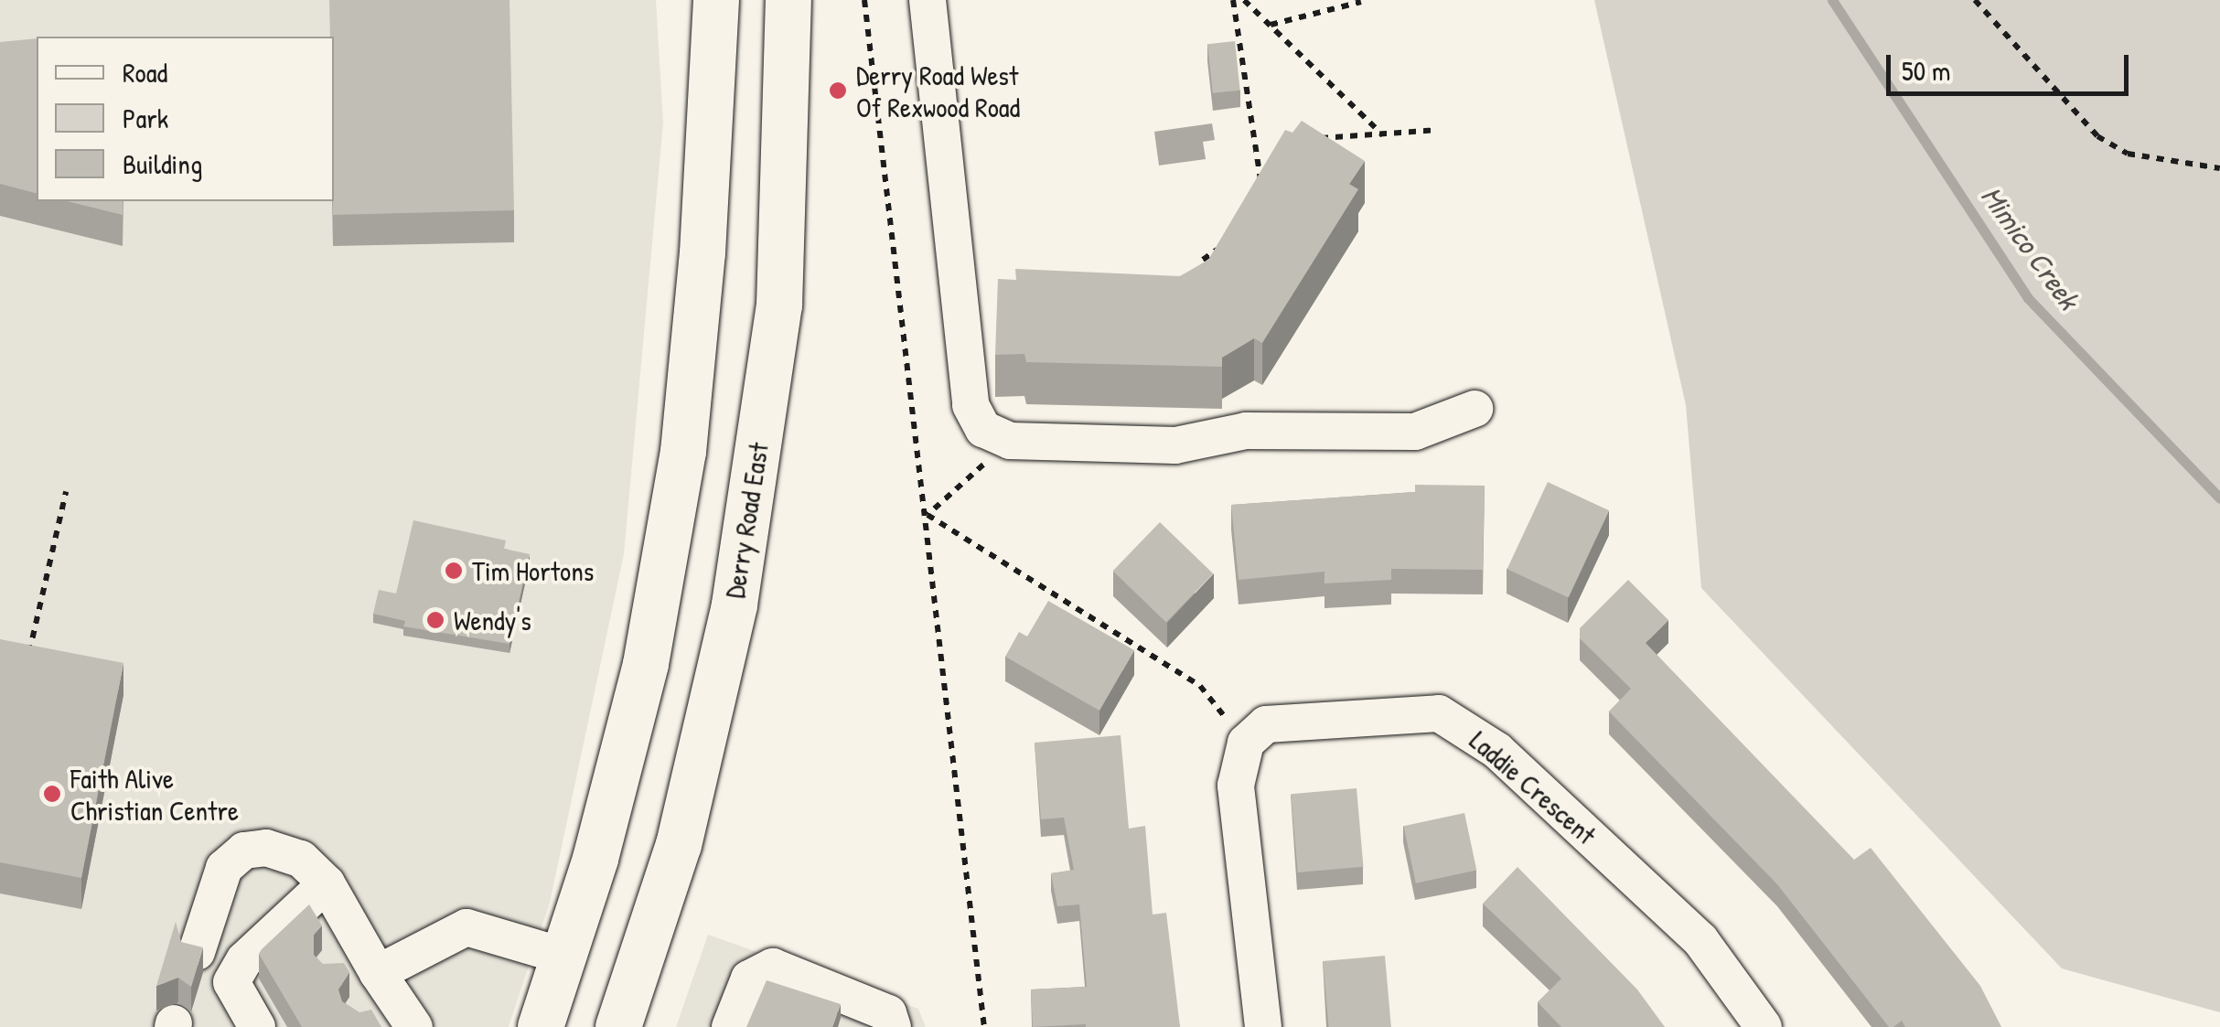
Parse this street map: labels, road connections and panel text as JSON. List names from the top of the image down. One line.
{"streets":{"main road":["Derry Road East"],"street":["Laddie Crescent"]},"water":["Mimico Creek"],"places":["Derry Road West Of Rexwood Road","Tim Hortons","Wendy's","Faith Alive Christian Centre"],"legend":["Road","Park","Building"],"scale_bar":"50 m"}
